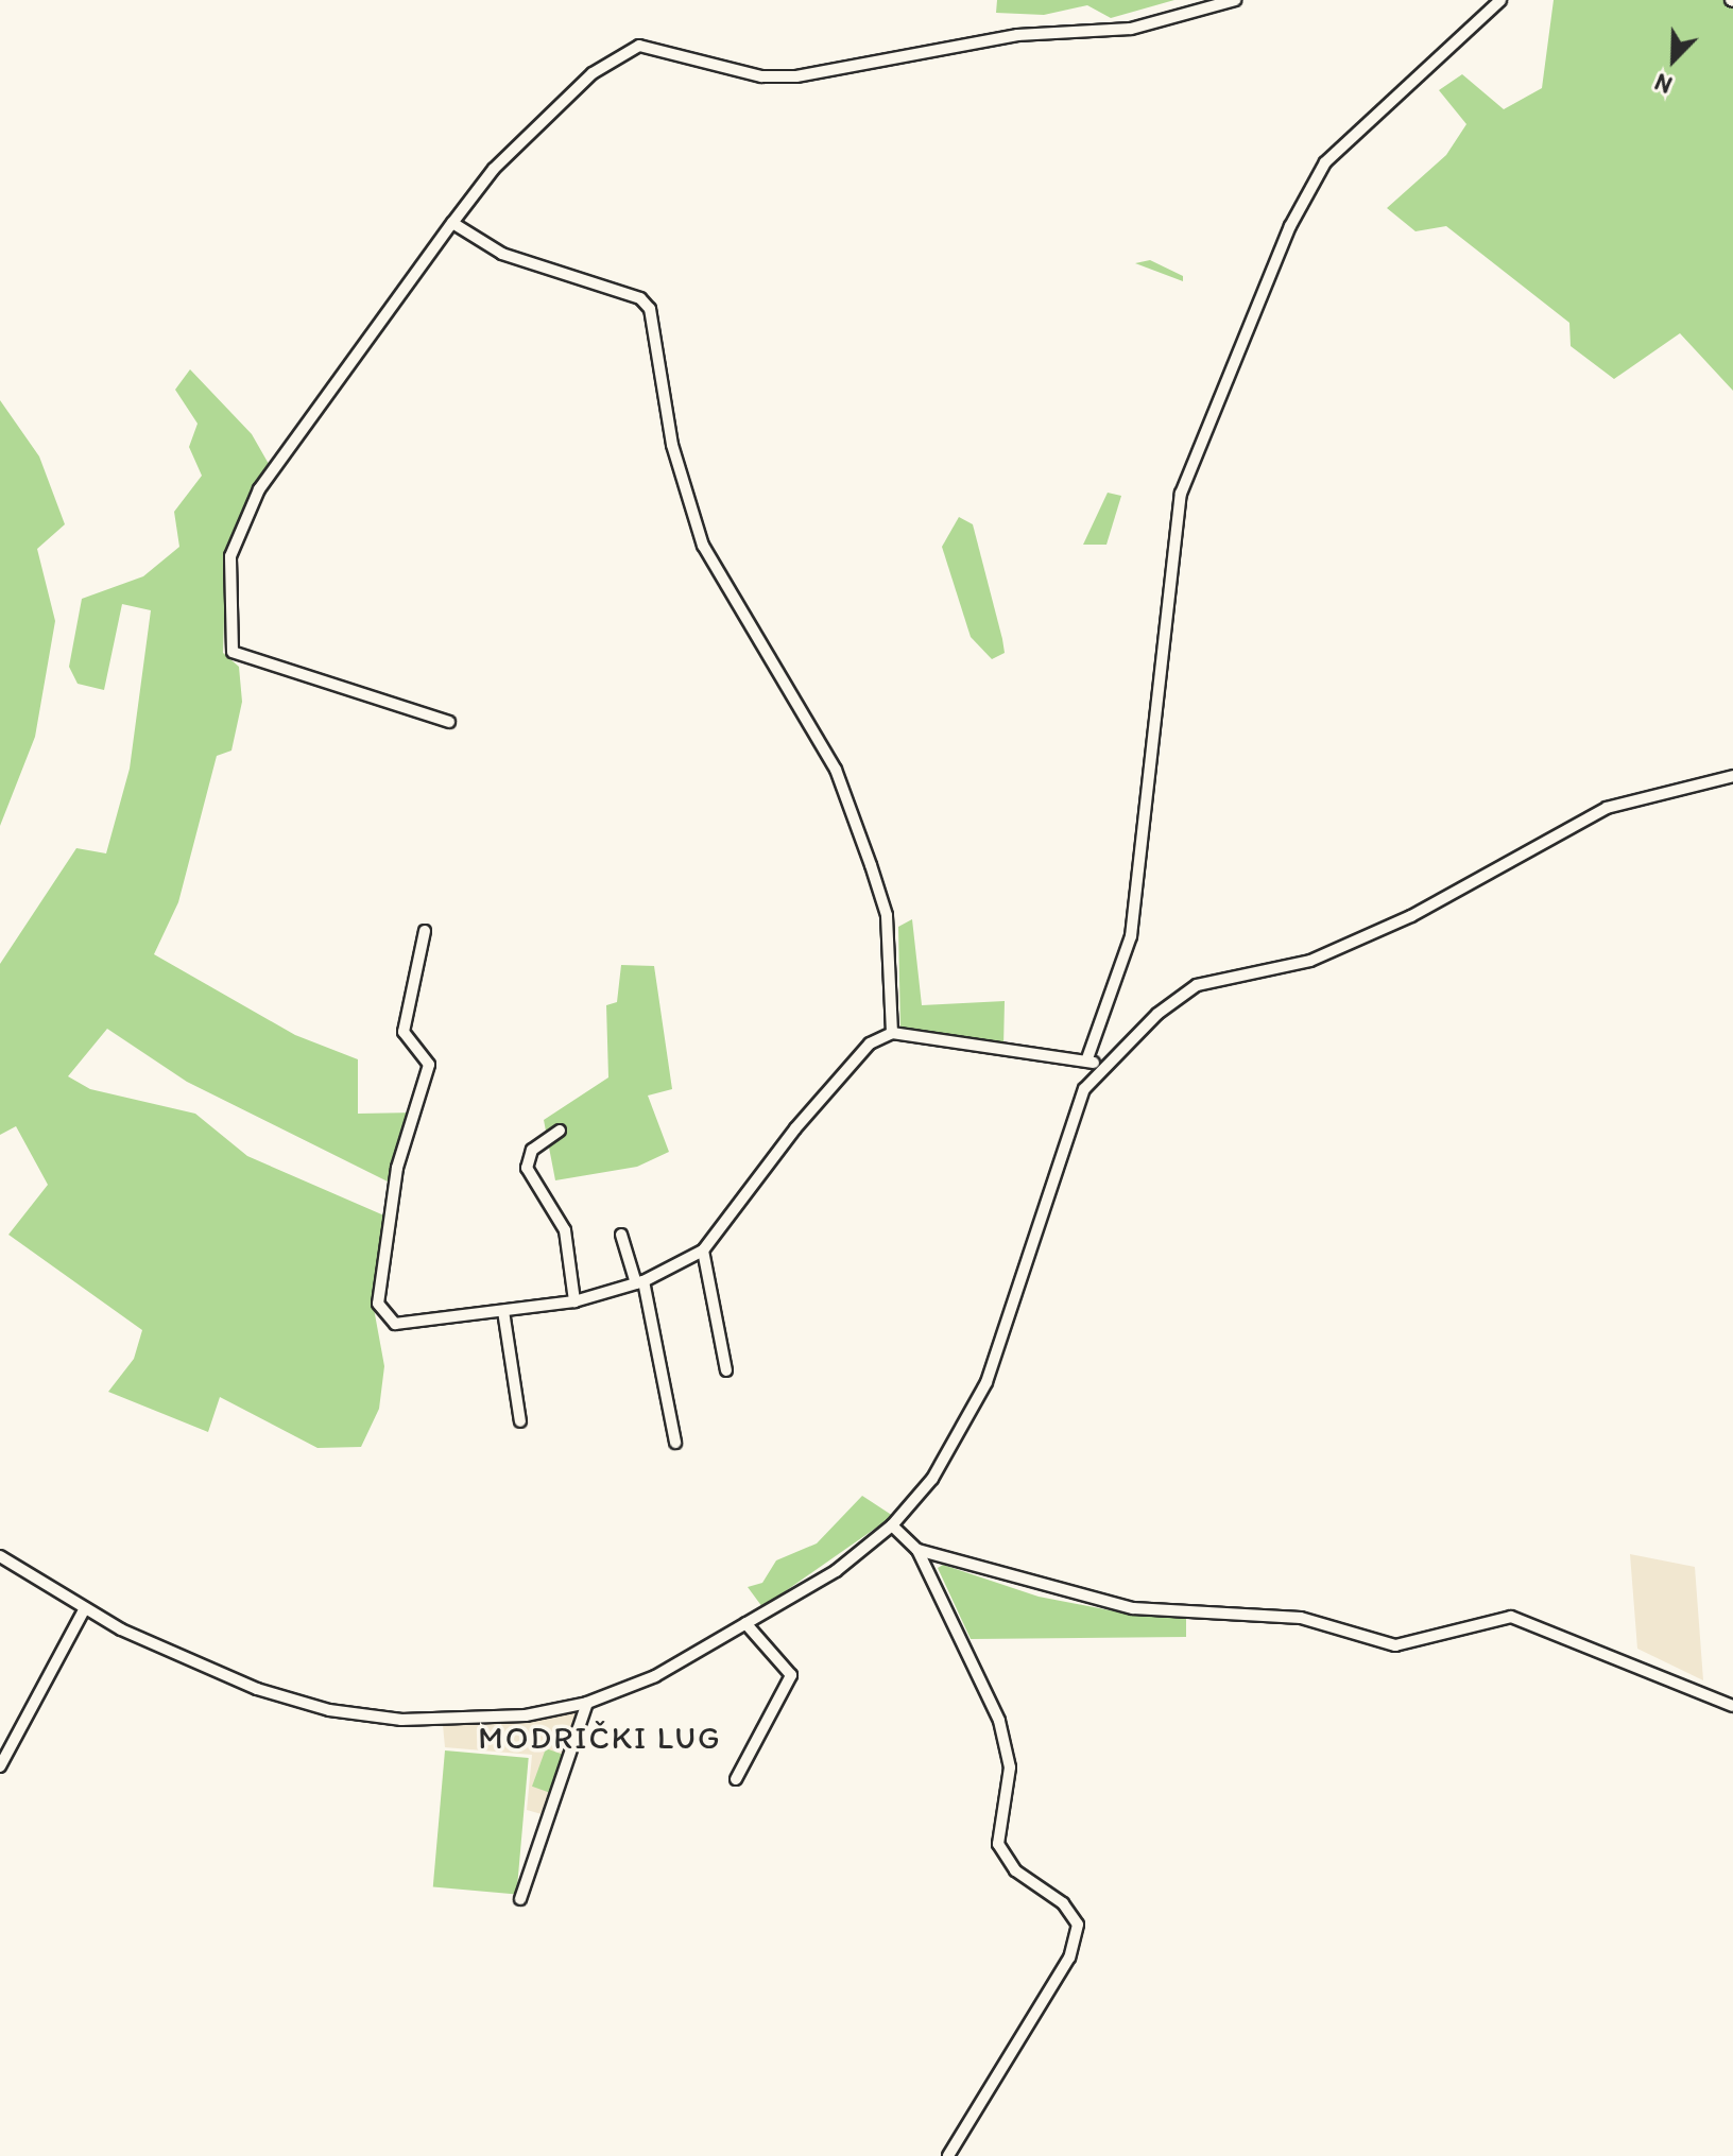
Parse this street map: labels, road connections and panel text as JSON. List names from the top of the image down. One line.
{"districts":["MODRIČKI LUG"],"north":"bottom left"}
